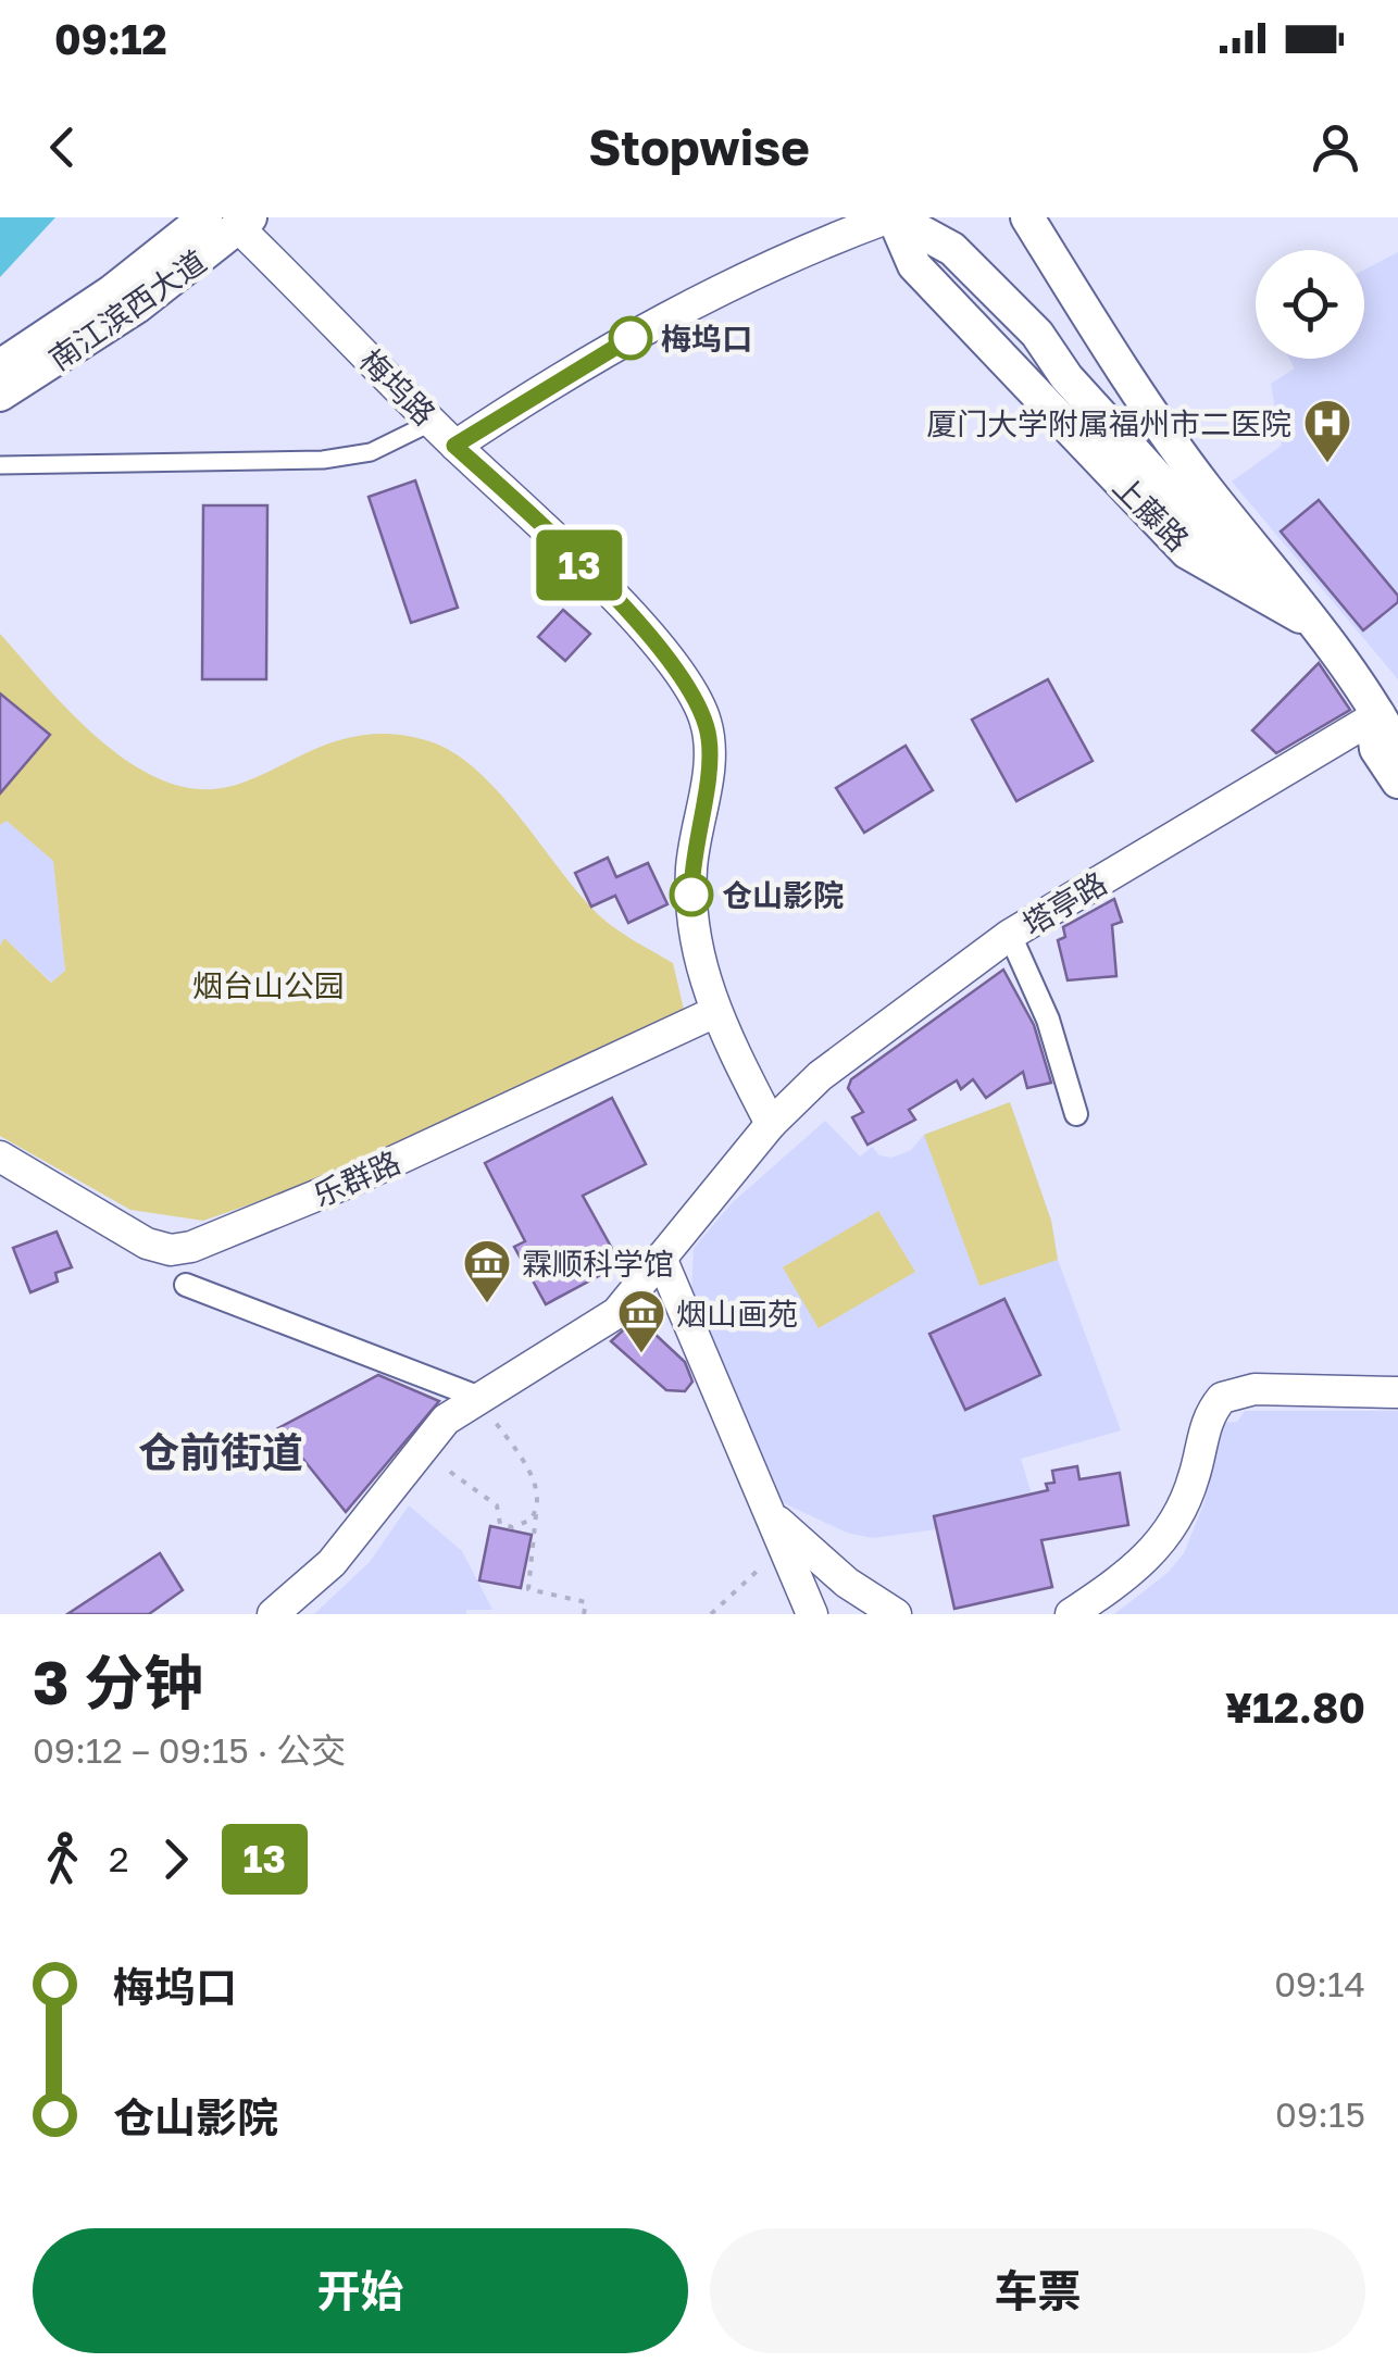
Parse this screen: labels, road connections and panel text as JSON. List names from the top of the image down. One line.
{"streets":{"main road":["南江滨西大道","上藤路"],"street":["梅坞路","塔亭路","乐群路"]},"crossings":[["南江滨西大道","梅坞路"],["梅坞路","塔亭路"],["梅坞路","乐群路"]],"districts":["仓前街道"],"parks":["烟台山公园"],"places":{"other":["梅坞口","仓山影院"],"hospital":["厦门大学附属福州市二医院"],"museum":["霖顺科学馆","烟山画苑"]},"lines":["bus line 13"],"page":{"status":"09:12","header":"Stopwise","on_map":"13","heading":["3 分钟","09:12 – 09:15 · 公交","¥12.80"],"legs":["2","13"],"list":[{"name":"梅坞口","value":"09:14"},{"name":"仓山影院","value":"09:15"}],"buttons":["开始","车票"]}}
